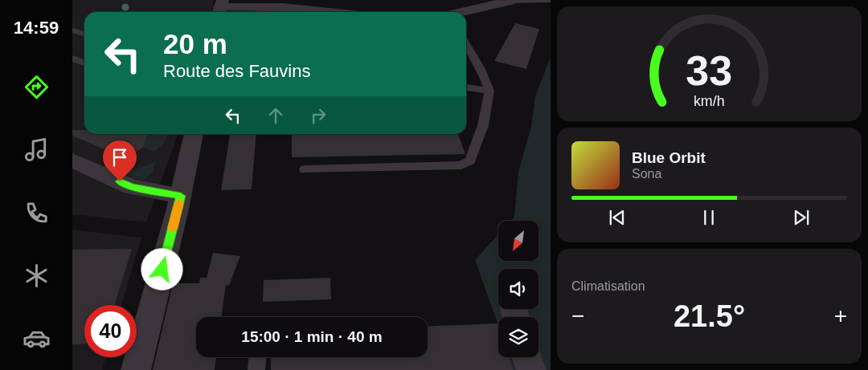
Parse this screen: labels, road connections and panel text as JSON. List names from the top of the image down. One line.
{"north":"bottom left","page":{"tabs":"14:59","turn":["20 m","Route des Fauvins"],"song":["Blue Orbit","Sona"],"tile":"Climatisation","heat":["−","21.5°","+"],"limit":"40","trip":"15:00 · 1 min · 40 m","gauge":["33","km/h"]}}
